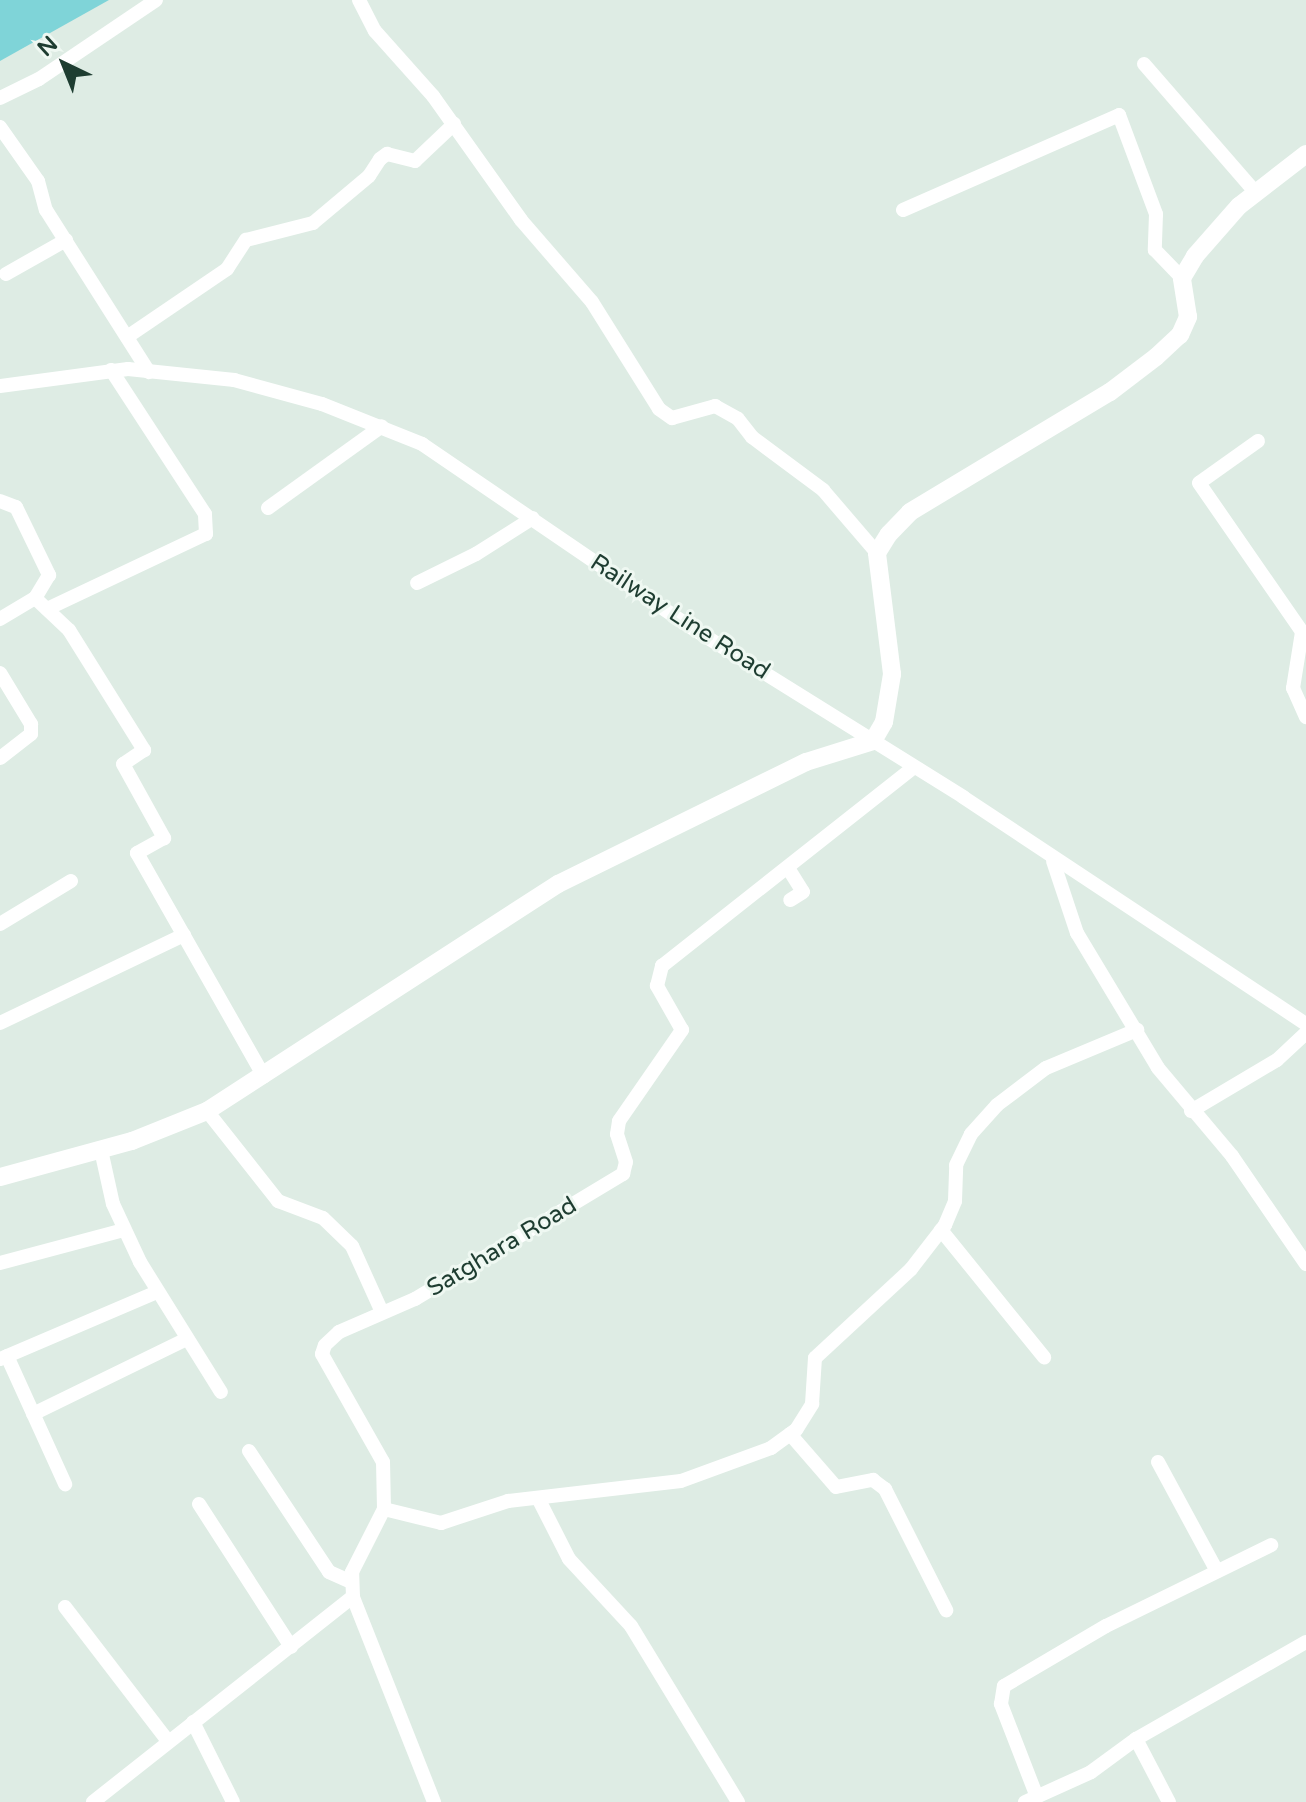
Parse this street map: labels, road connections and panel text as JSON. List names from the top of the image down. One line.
{"streets":{"street":["Railway Line Road","Satghara Road"]},"crossings":[["Railway Line Road","Satghara Road"]],"north":"top left"}
